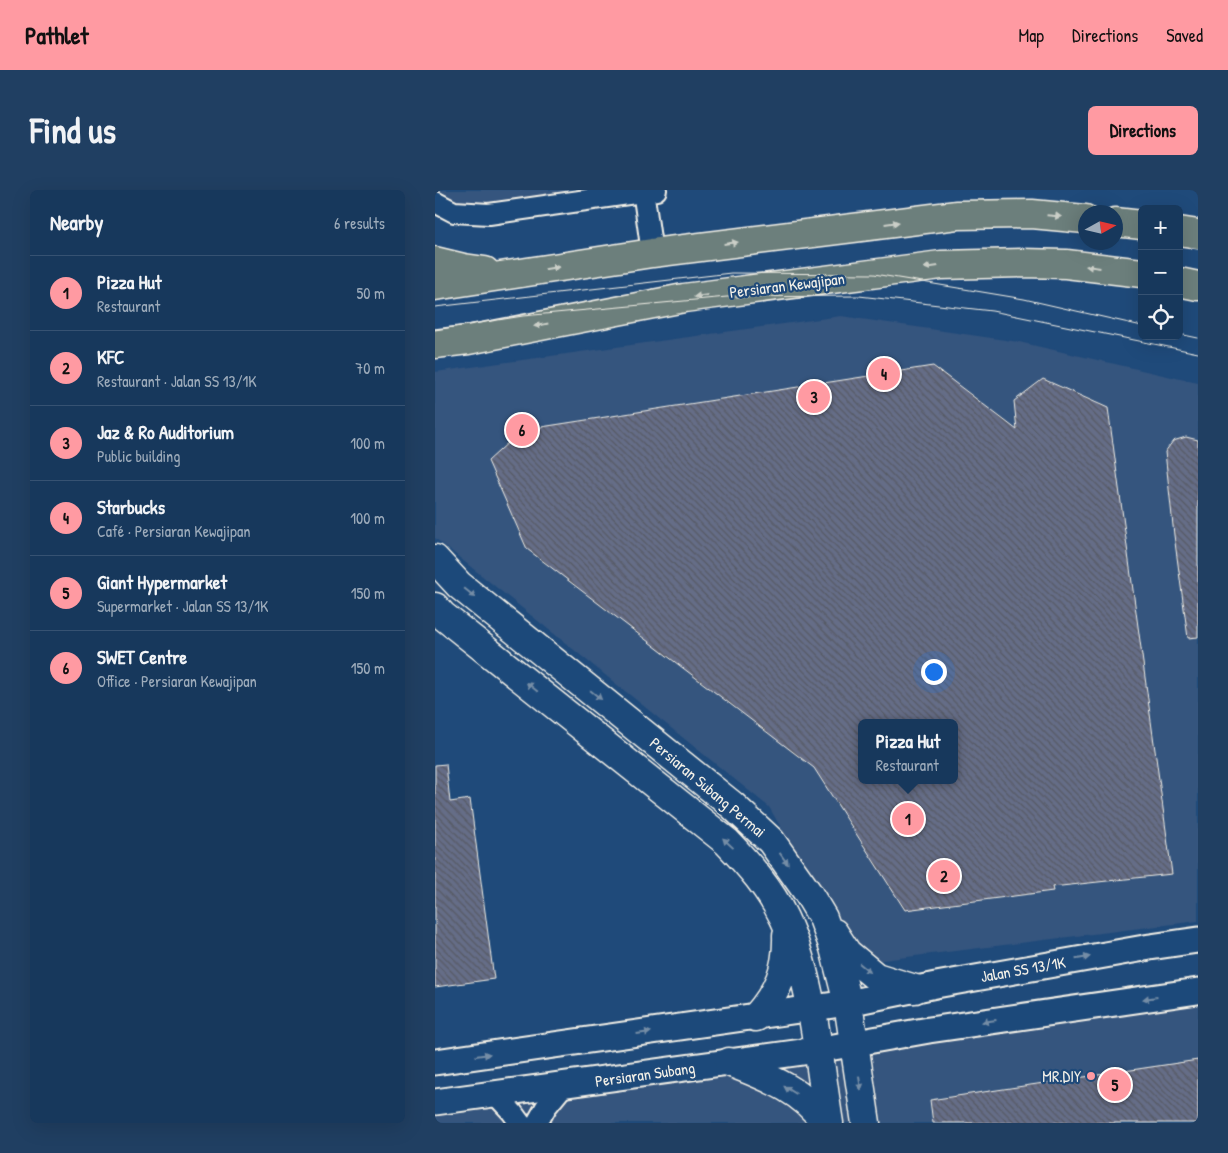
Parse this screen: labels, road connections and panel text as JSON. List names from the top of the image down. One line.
{"streets":{"main road":["Persiaran Kewajipan","Persiaran Subang Permai"],"street":["Jalan SS 13/1K","Persiaran Subang"]},"crossings":[["Persiaran Subang Permai","Jalan SS 13/1K"],["Persiaran Subang Permai","Persiaran Subang"]],"places":["MR.DIY"],"north":"right","page":{"header":"Pathlet","nav":["Map","Directions","Saved"],"buttons":"Directions","title":"Find us","heading":["Nearby","6 results"],"map_buttons":["+","−"],"list":[{"mark":"1","name":"Pizza Hut","note":"Restaurant","value":"50 m"},{"mark":"2","name":"KFC","note":"Restaurant · Jalan SS 13/1K","value":"70 m"},{"mark":"3","name":"Jaz & Ro Auditorium","note":"Public building","value":"100 m"},{"mark":"4","name":"Starbucks","note":"Café · Persiaran Kewajipan","value":"100 m"},{"mark":"5","name":"Giant Hypermarket","note":"Supermarket · Jalan SS 13/1K","value":"150 m"},{"mark":"6","name":"SWET Centre","note":"Office · Persiaran Kewajipan","value":"150 m"}],"pins":["4","3","6","1","2","5"],"popup":["Pizza Hut","Restaurant"]}}
